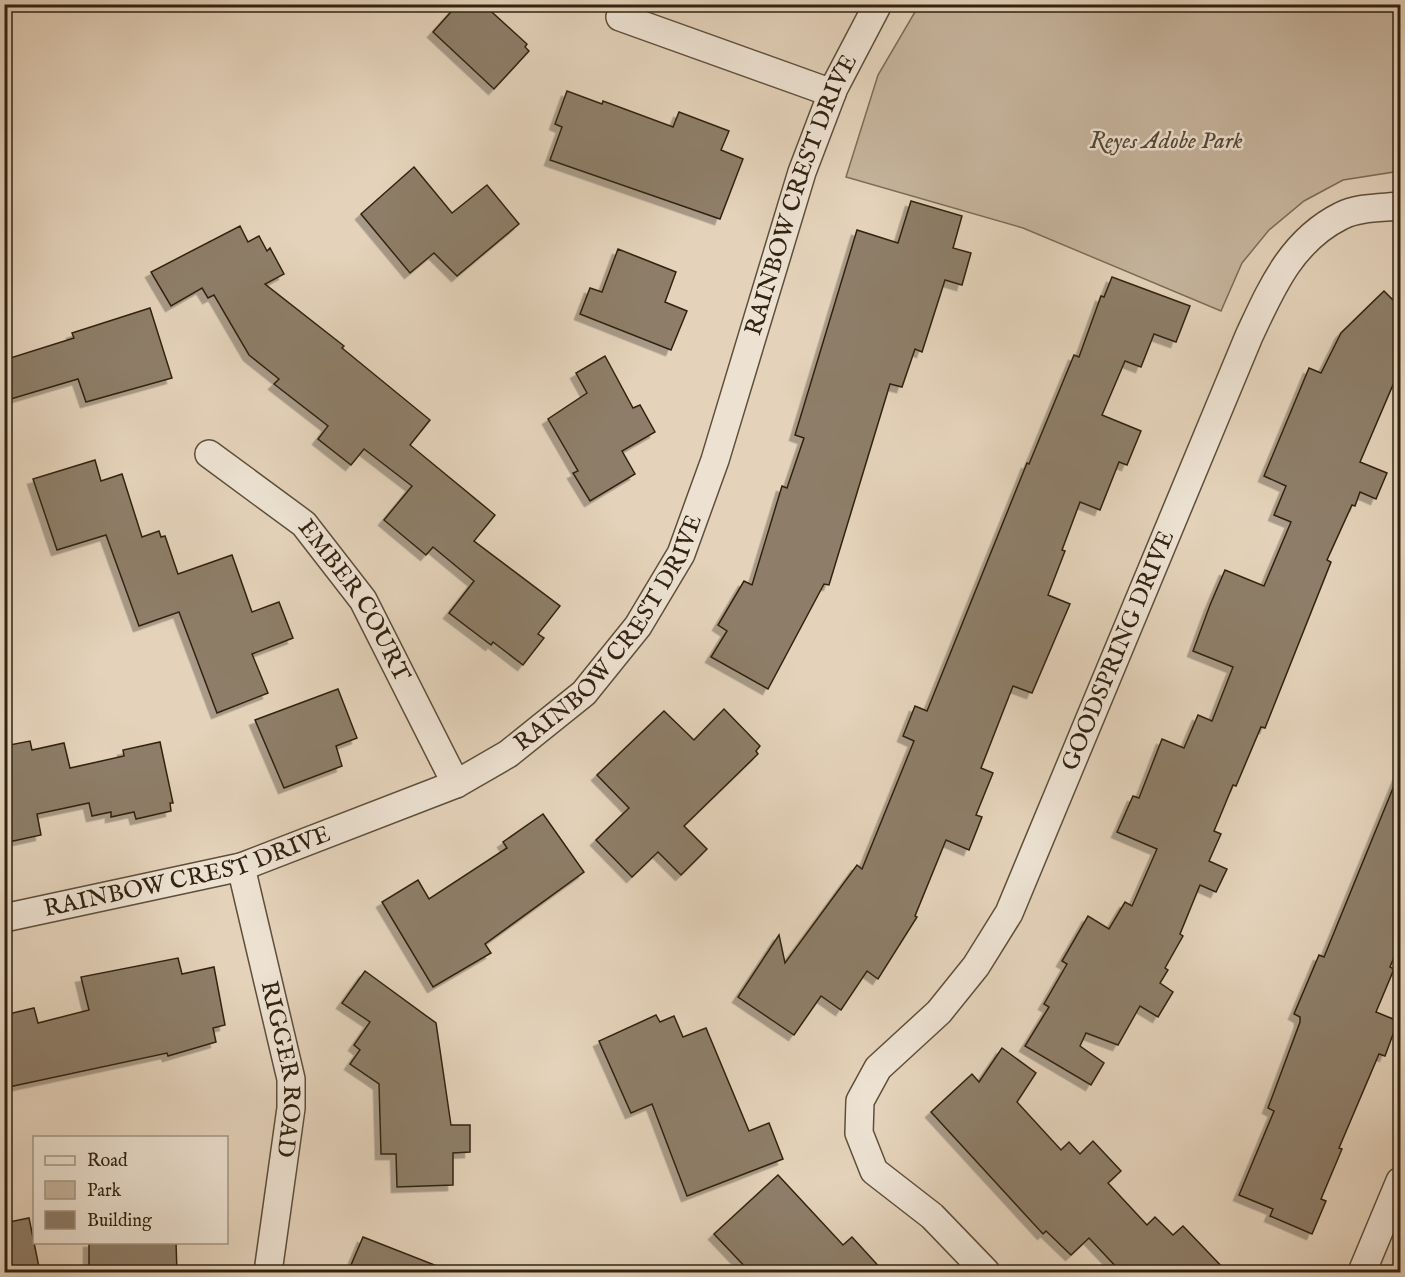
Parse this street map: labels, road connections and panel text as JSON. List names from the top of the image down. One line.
{"streets":{"street":["RAINBOW CREST DRIVE","EMBER COURT","GOODSPRING DRIVE","RIGGER ROAD"]},"crossings":[["RAINBOW CREST DRIVE","EMBER COURT"],["RAINBOW CREST DRIVE","RIGGER ROAD"]],"parks":["Reyes Adobe Park"],"legend":["Road","Park","Building"]}
